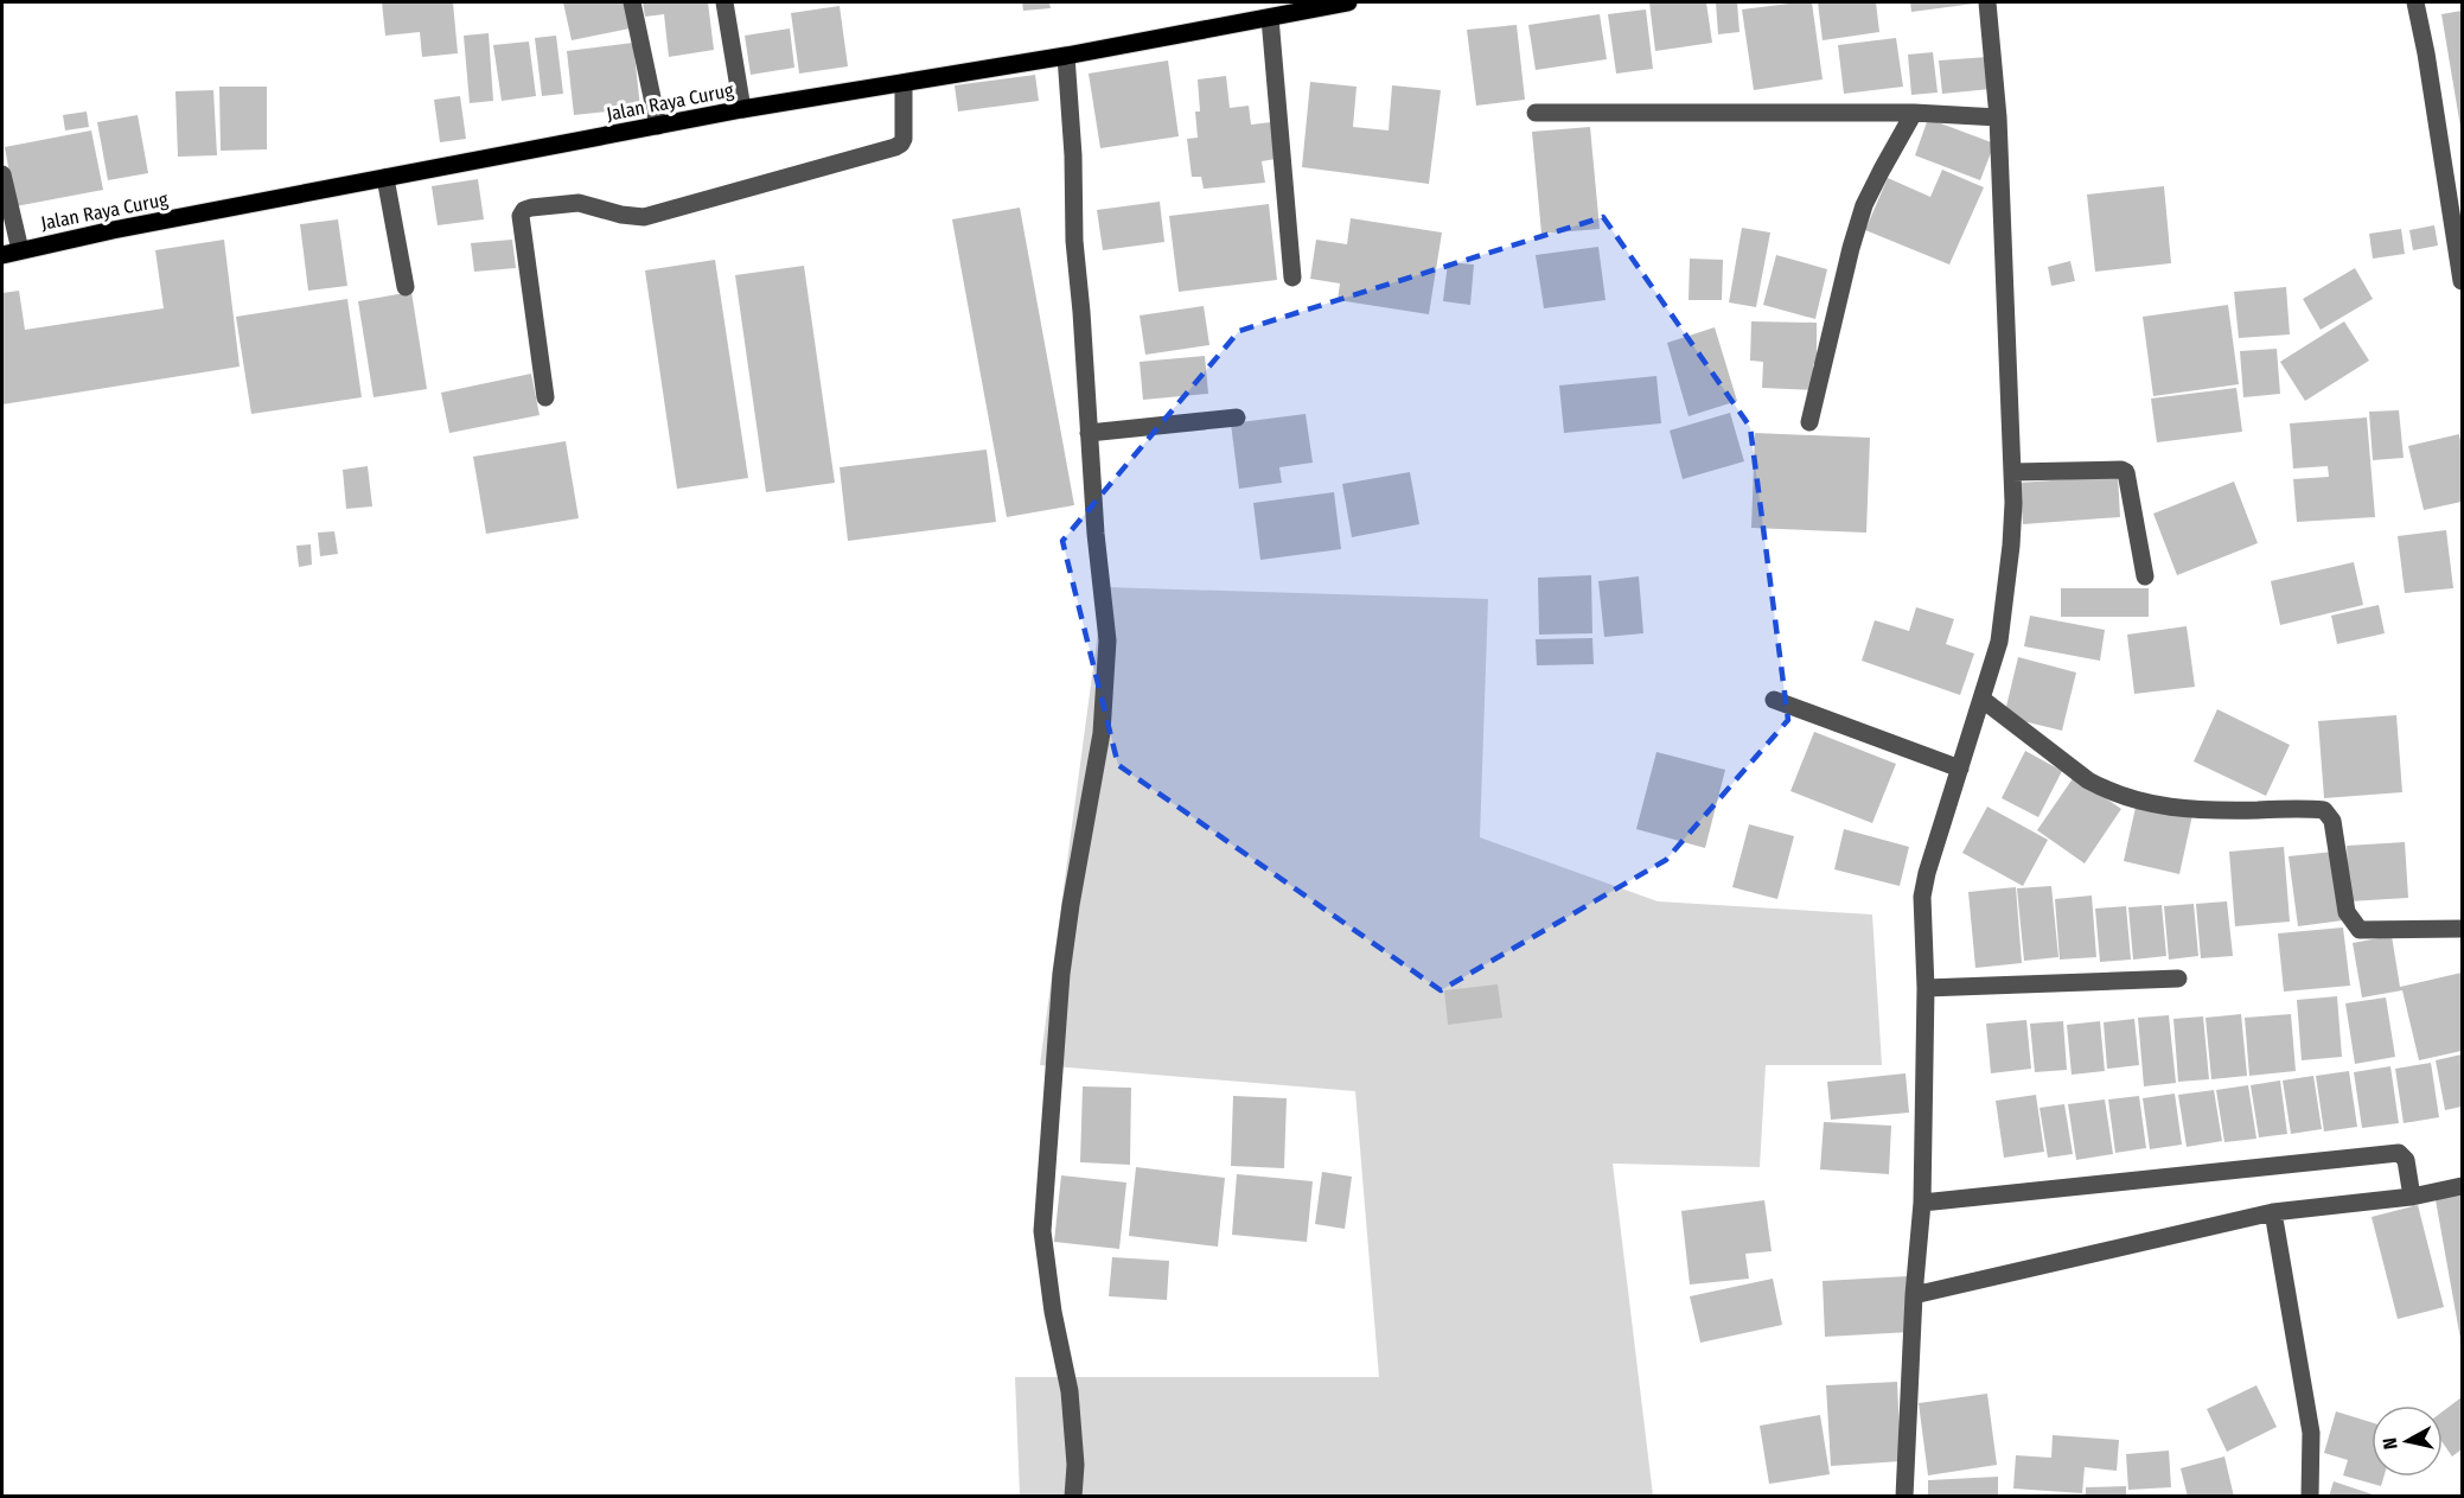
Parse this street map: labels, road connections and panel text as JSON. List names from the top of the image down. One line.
{"streets":{"main road":["Jalan Raya Curug"]},"north":"left"}
